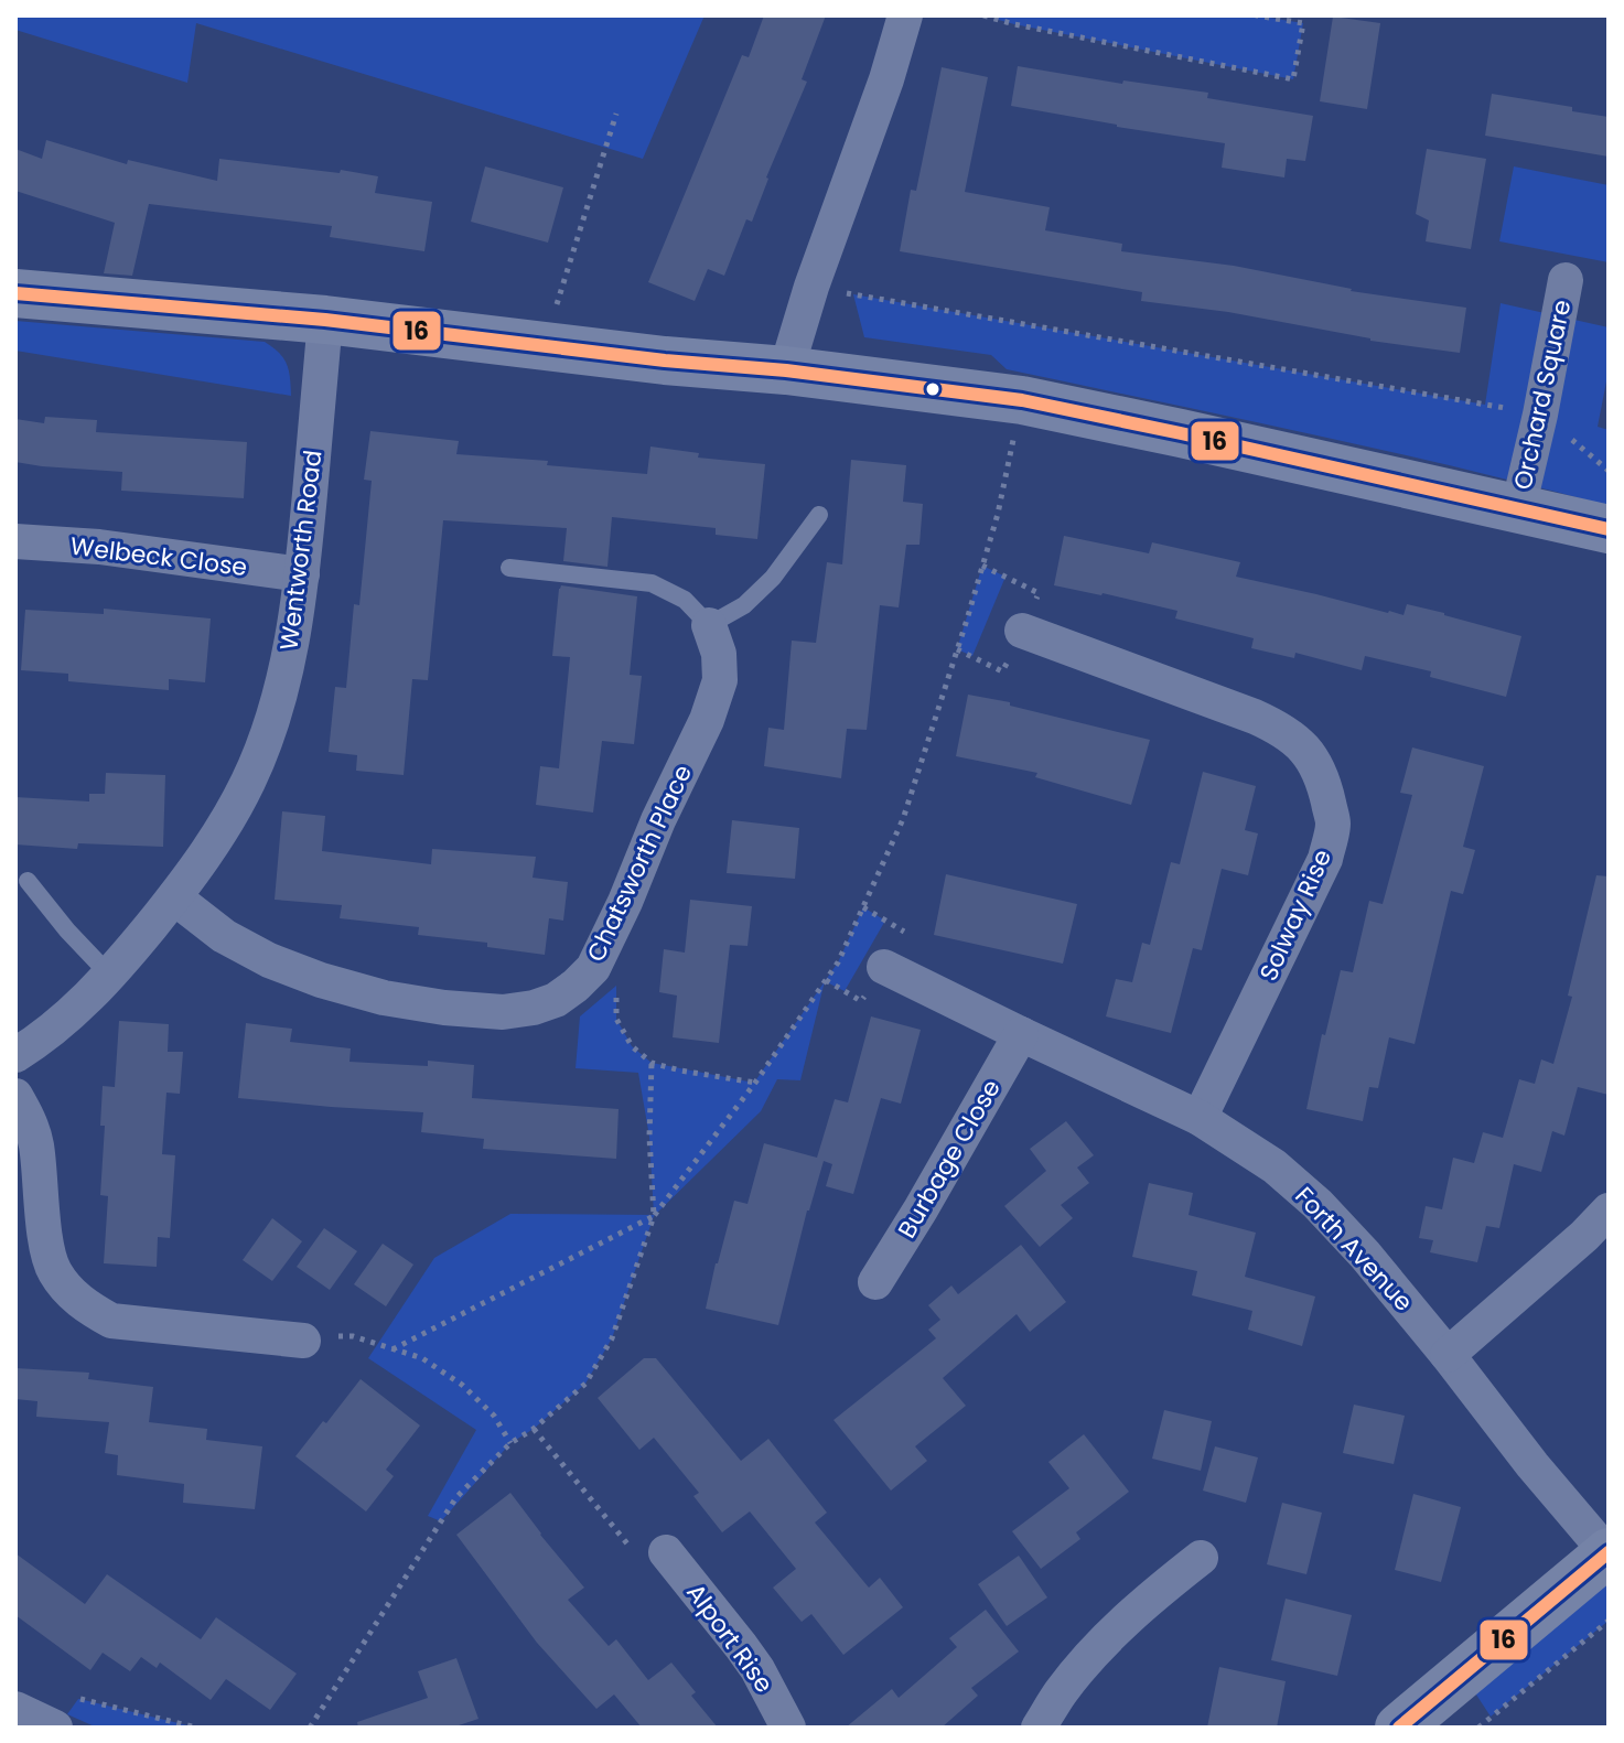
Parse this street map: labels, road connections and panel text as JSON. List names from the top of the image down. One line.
{"streets":{"street":["Orchard Square","Wentworth Road","Welbeck Close","Chatsworth Place","Solway Rise","Burbage Close","Forth Avenue","Alport Rise"]},"crossings":[["Wentworth Road","Welbeck Close"],["Wentworth Road","Chatsworth Place"],["Solway Rise","Forth Avenue"],["Burbage Close","Forth Avenue"]],"lines":["transit line 16"]}
